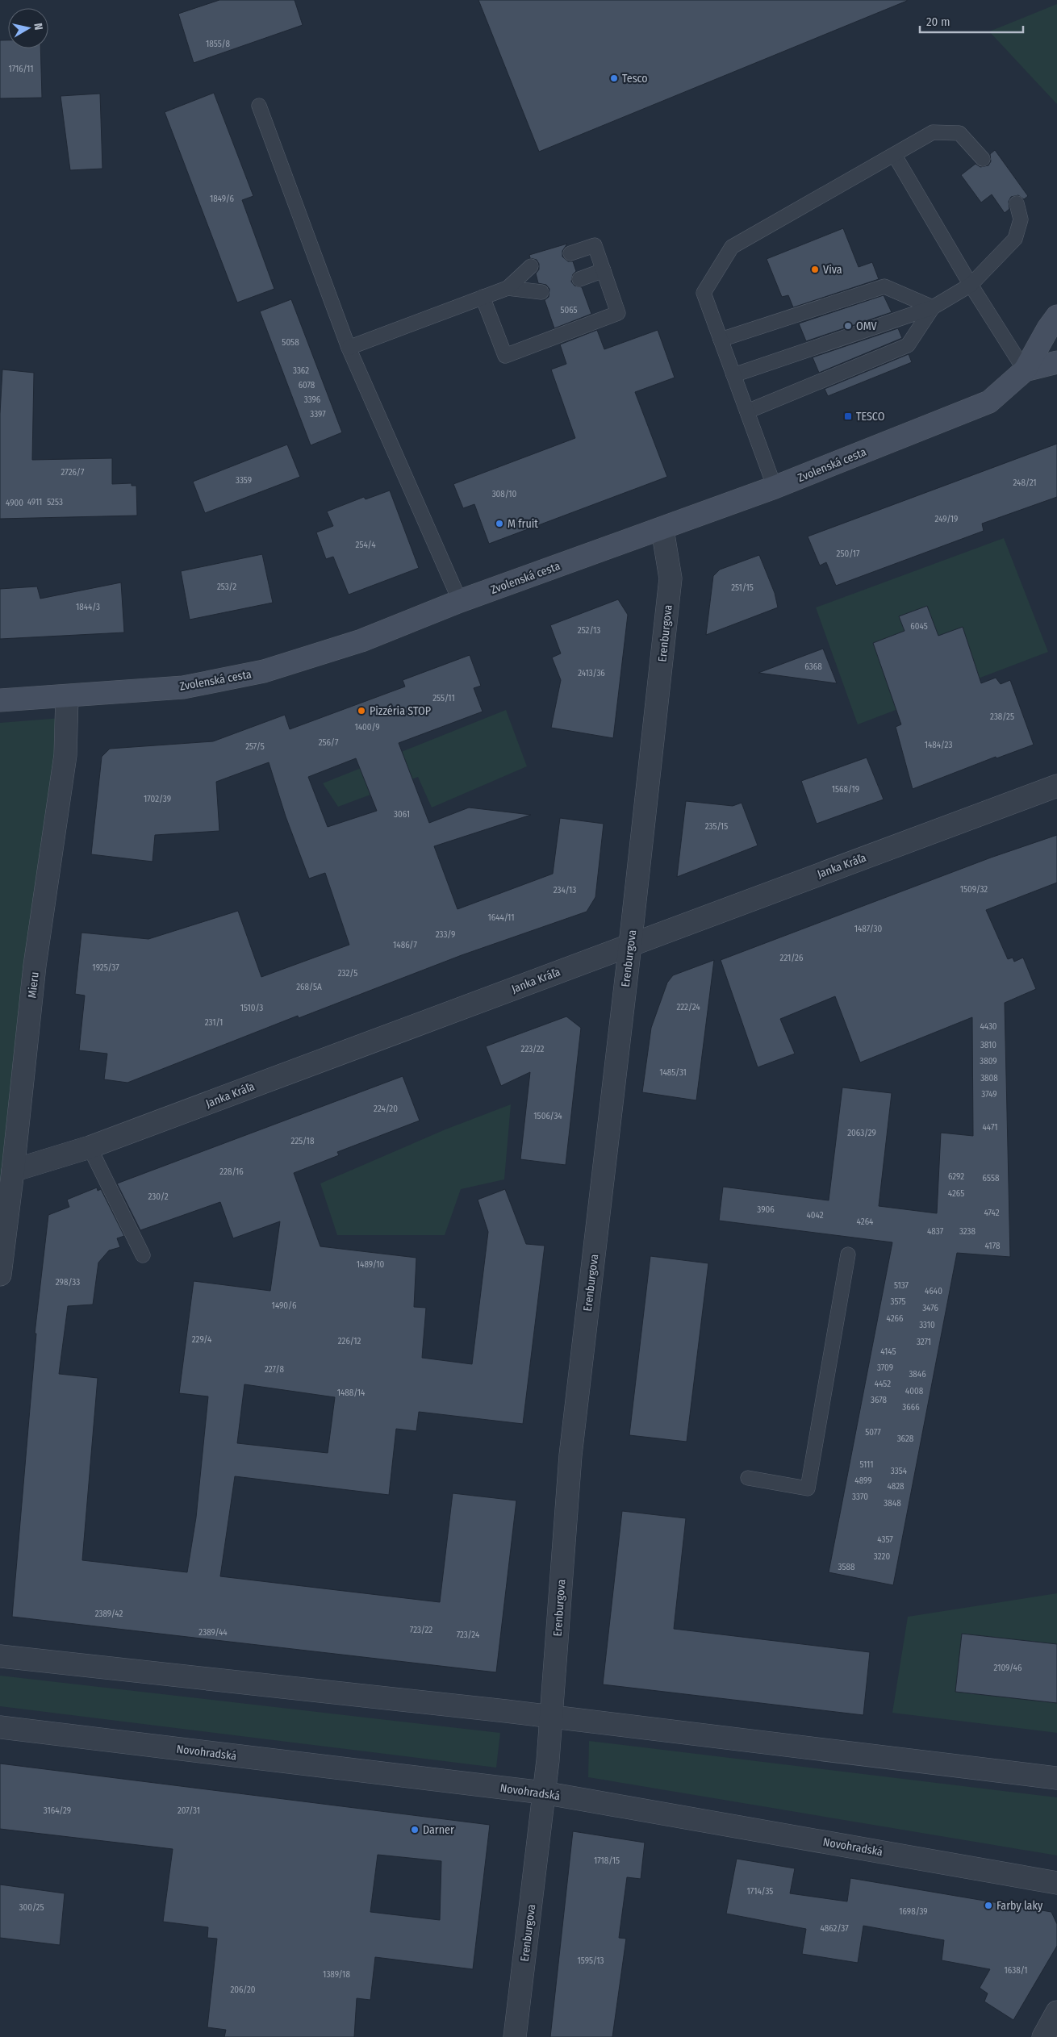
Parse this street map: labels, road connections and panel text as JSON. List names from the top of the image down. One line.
{"streets":{"street":["Zvolenská cesta","Erenburgova","Janka Kráľa","Mieru","Novohradská"]},"crossings":[["Zvolenská cesta","Erenburgova"],["Zvolenská cesta","Mieru"],["Erenburgova","Janka Kráľa"],["Erenburgova","Novohradská"],["Janka Kráľa","Mieru"]],"places":{"other":["Tesco","Viva","OMV","M fruit","Pizzéria STOP","Darner","Farby laky"],"transit":["TESCO"]},"house_numbers":["1855/8","1716/11","1849/6","5065","5058","3362","6078","3396","3397","2726/7","3359","248/21","308/10","4911","5253","4900","249/19","254/4","250/17","253/2","251/15","1844/3","6045","252/13","6368","2413/36","255/11","238/25","1400/9","256/7","1484/23","257/5","1568/19","1702/39","3061","235/15","1509/32","234/13","1644/11","1487/30","233/9","1486/7","221/26","1925/37","232/5","268/5A","222/24","1510/3","231/1","4430","3810","223/22","3809","1485/31","3808","3749","224/20","1506/34","4471","2063/29","225/18","228/16","6292","6558","4265","230/2","3906","4742","4042","4264","4837","3238","4178","1489/10","298/33","5137","4640","3575","1490/6","3476","4266","3310","229/4","226/12","3271","4145","3709","227/8","3846","4452","4008","1488/14","3678","3666","5077","3628","5111","3354","4899","4828","3370","3848","4357","3220","3588","2389/42","723/22","2389/44","723/24","2109/46","3164/29","207/31","1718/15","1714/35","300/25","1698/39","4862/37","1595/13","1638/1","1389/18","206/20"],"scale_bar":"20 m","north":"right"}
